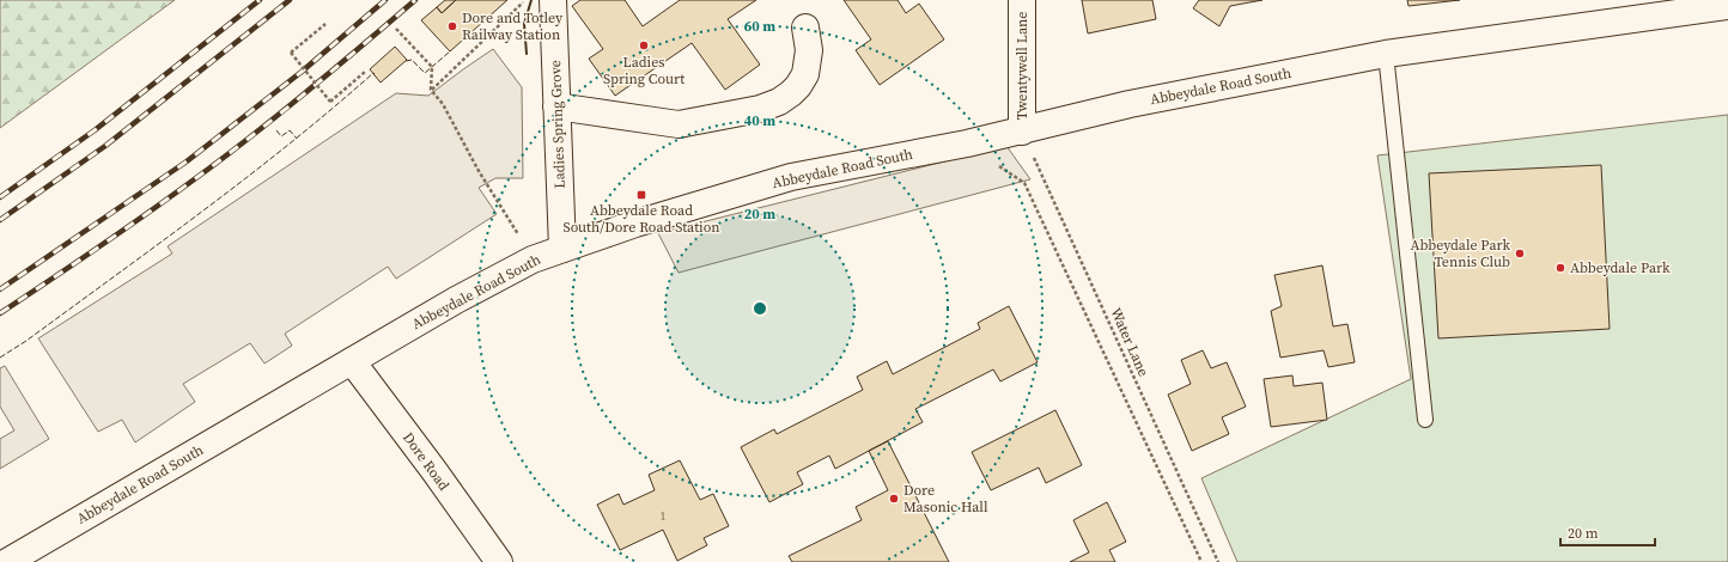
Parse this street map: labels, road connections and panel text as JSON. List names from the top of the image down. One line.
{"streets":{"main road":["Twentywell Lane","Abbeydale Road South","Ladies Spring Grove","Dore Road"],"path":["Water Lane"]},"crossings":[["Twentywell Lane","Abbeydale Road South"],["Twentywell Lane","Water Lane"],["Abbeydale Road South","Ladies Spring Grove"],["Abbeydale Road South","Water Lane"],["Abbeydale Road South","Dore Road"]],"places":{"other":["Dore and Totley Railway Station","Ladies Spring Court","Abbeydale Park Tennis Club","Abbeydale Park","Dore Masonic Hall"],"transit":["Abbeydale Road South/Dore Road Station"]},"house_numbers":["1"],"scale_bar":"20 m","rings":["60 m","40 m","20 m"]}
